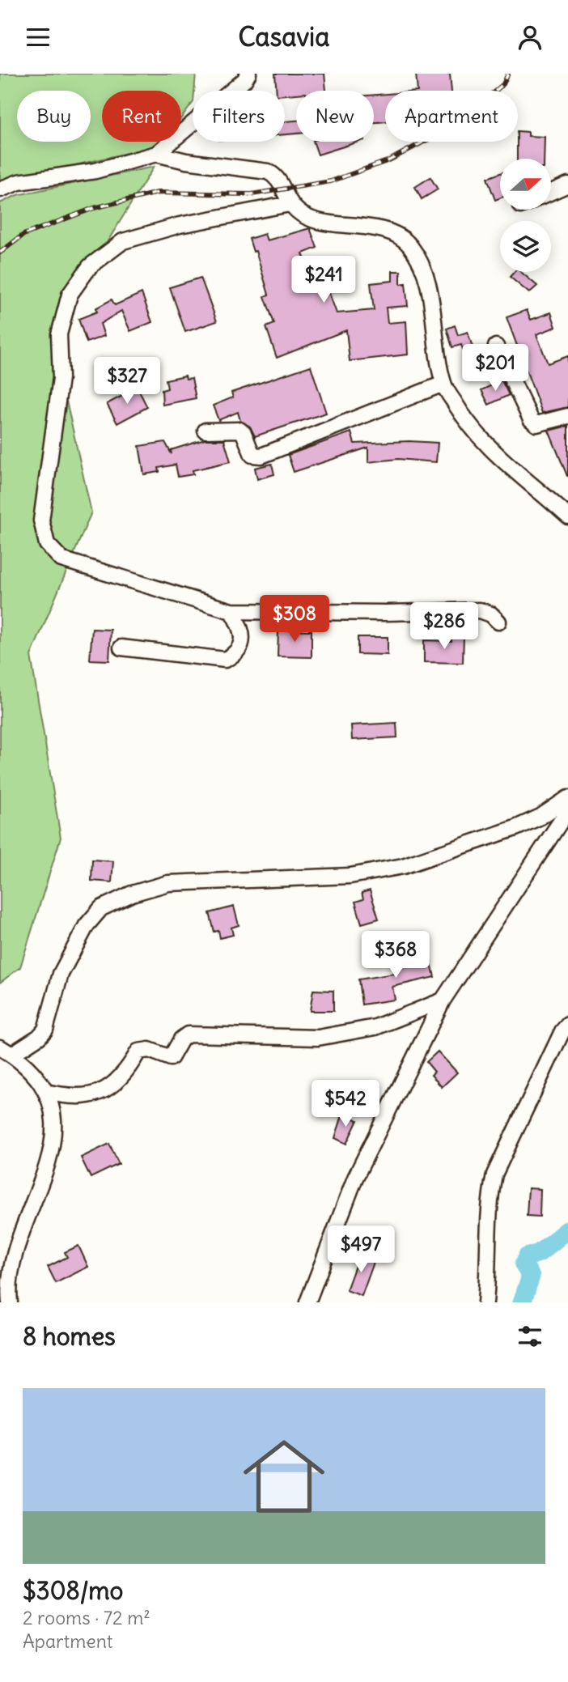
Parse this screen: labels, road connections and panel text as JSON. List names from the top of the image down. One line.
{"north":"right","page":{"header":"Casavia","chip":["Buy","Rent","Filters","New","Apartment"],"price":["$241","$201","$327","$308","$286","$368","$542","$497"],"heading":"8 homes","list":[{"name":"$308/mo","note":"2 rooms · 72 m² · Apartment"}]}}
